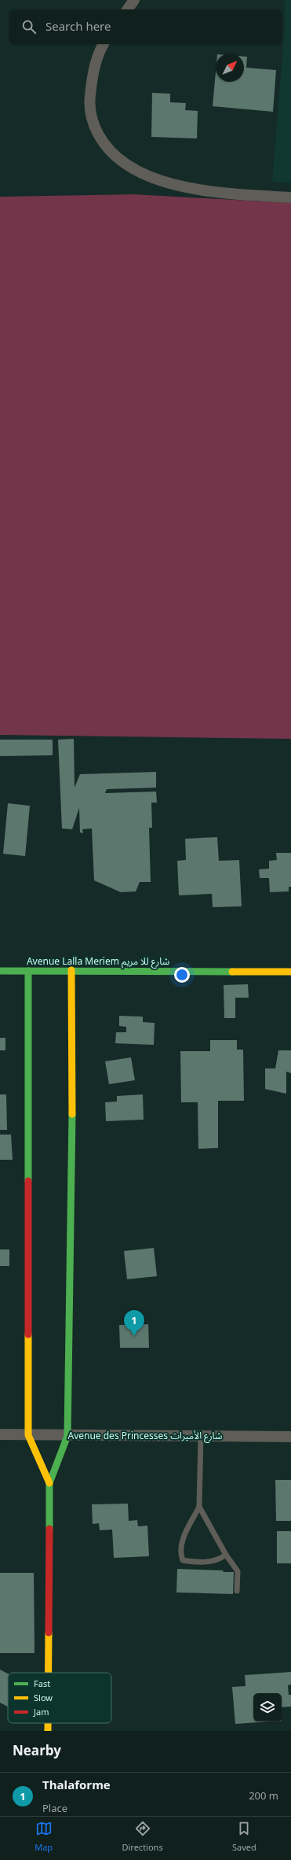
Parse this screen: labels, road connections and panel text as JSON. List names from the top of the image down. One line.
{"streets":{"street":["Avenue Lalla Meriem شارع للا مريم","Avenue des Princesses شارع الأميرات"]},"legend":["Fast","Slow","Jam"],"north":"top right","page":{"search":"Search here","pins":"1","heading":"Nearby","list":[{"mark":"1","name":"Thalaforme","note":"Place","value":"200 m"}],"nav":["Map","Directions","Saved"]}}
